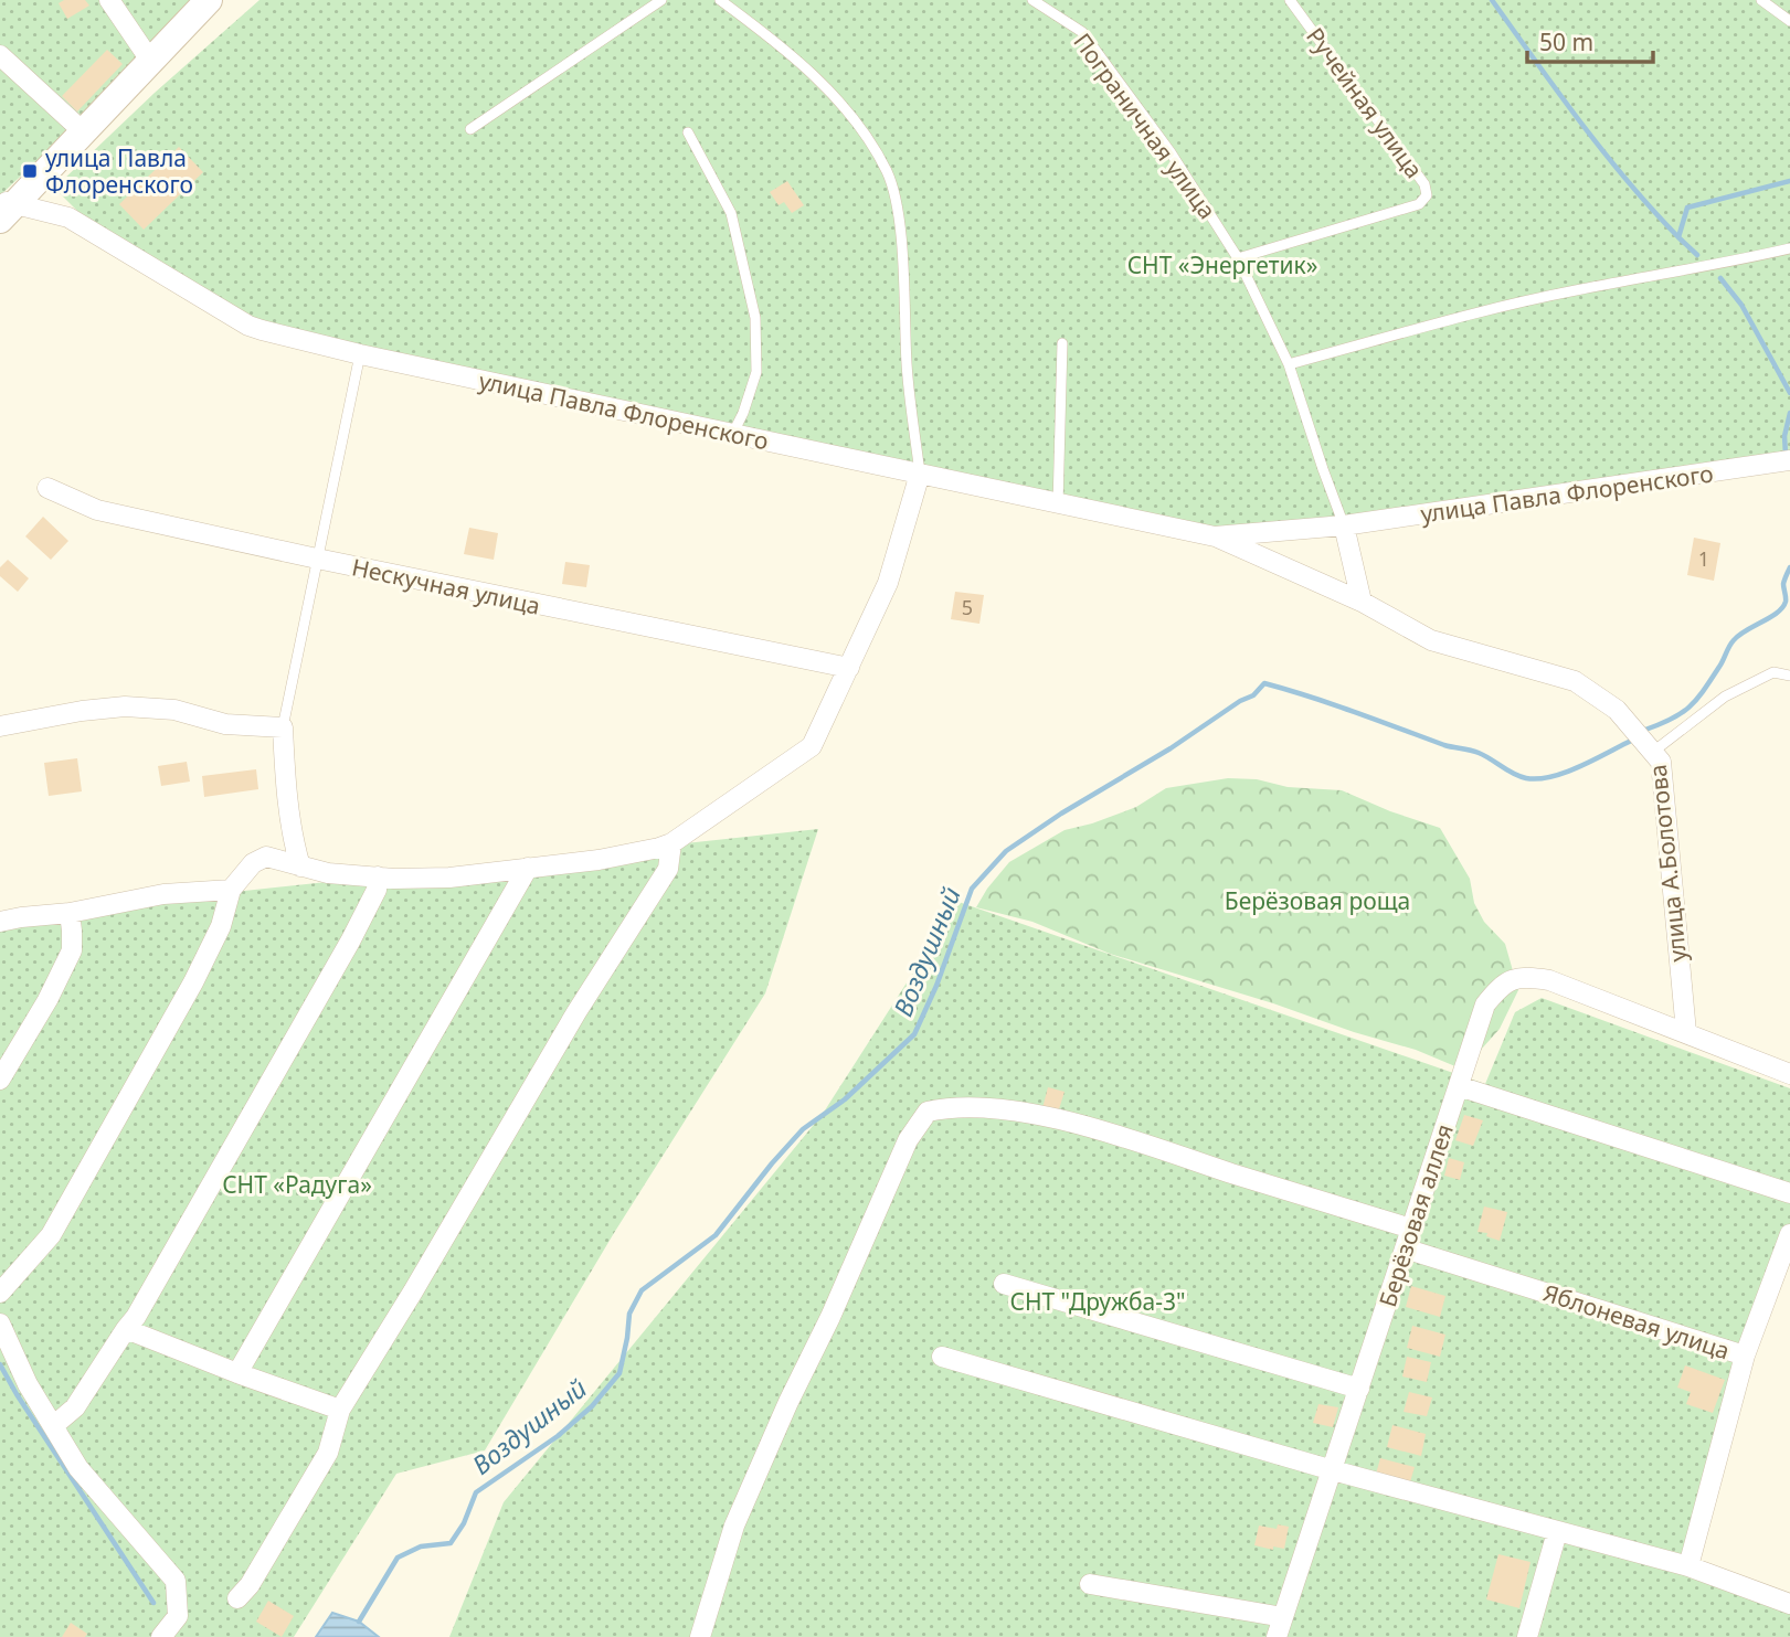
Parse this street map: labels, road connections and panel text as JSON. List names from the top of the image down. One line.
{"streets":{"street":["улица Павла Флоренского","Нескучная улица","улица А.Болотова","Берёзовая аллея","Яблоневая улица"],"lane":["Ручейная улица","Пограничная улица"]},"crossings":[["Ручейная улица","Пограничная улица"],["Пограничная улица","улица Павла Флоренского"],["улица Павла Флоренского","улица А.Болотова"],["улица А.Болотова","Берёзовая аллея"],["Берёзовая аллея","Яблоневая улица"]],"water":["Воздушный"],"parks":["СНТ «Энергетик»","Берёзовая роща","СНТ «Радуга»","СНТ \"Дружба-3\""],"places":{"transit":["улица Павла Флоренского"]},"house_numbers":["1","5"],"scale_bar":"50 m"}
